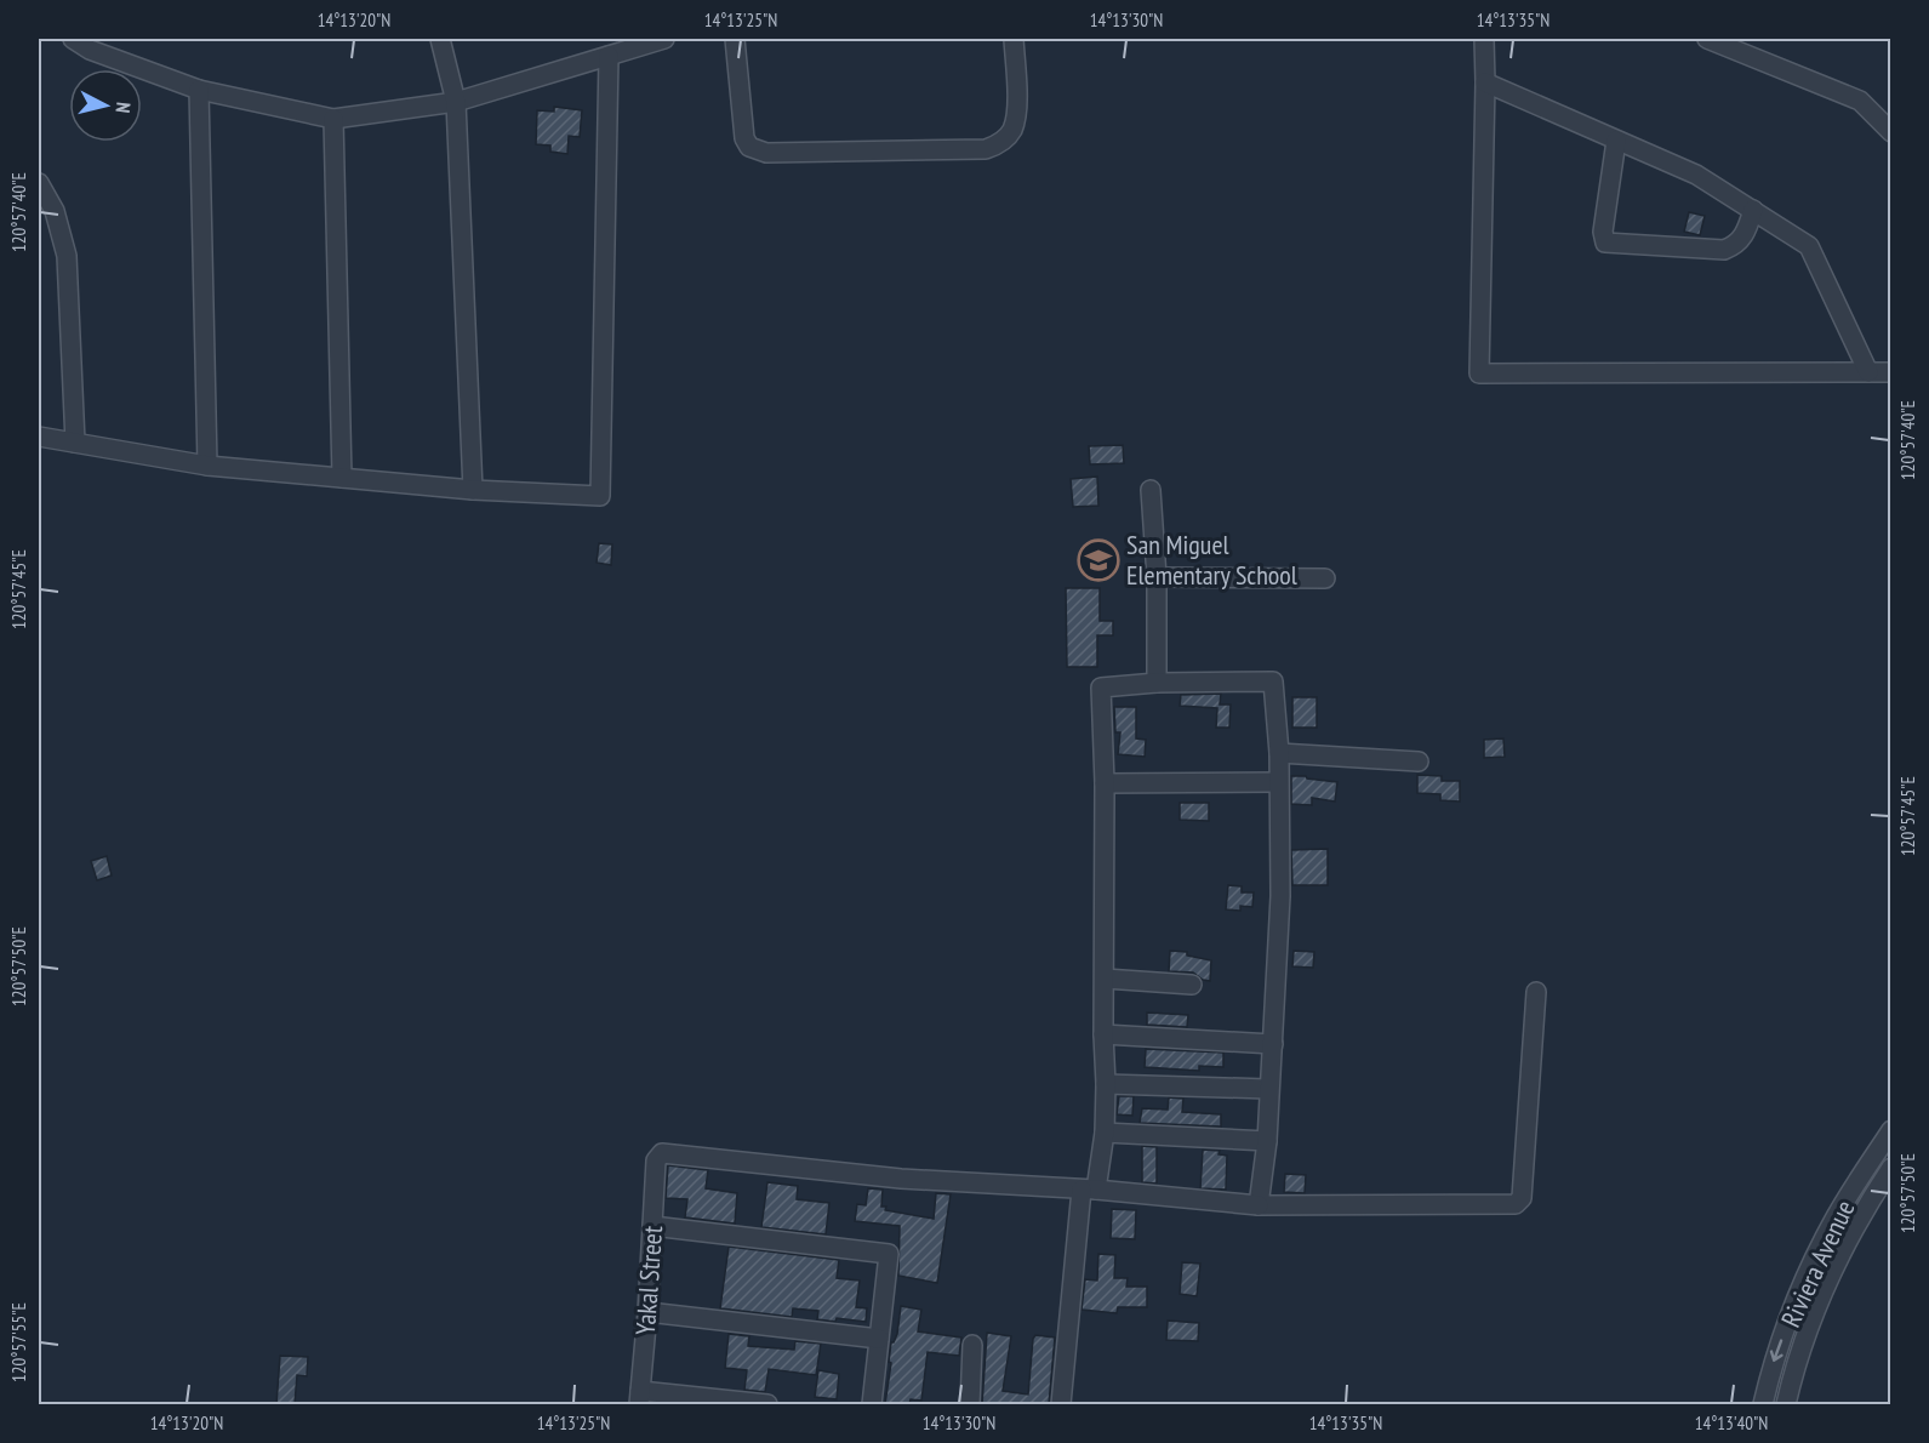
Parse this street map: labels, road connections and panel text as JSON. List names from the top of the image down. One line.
{"streets":{"street":["Riviera Avenue","Yakal Street"]},"places":{"school or university":["San Miguel Elementary School"]},"north":"right","coordinates":["14°13'20\"N","14°13'25\"N","14°13'30\"N","14°13'35\"N","120°57'40\"E","120°57'45\"E","120°57'50\"E","120°57'55\"E","14°13'40\"N"]}
